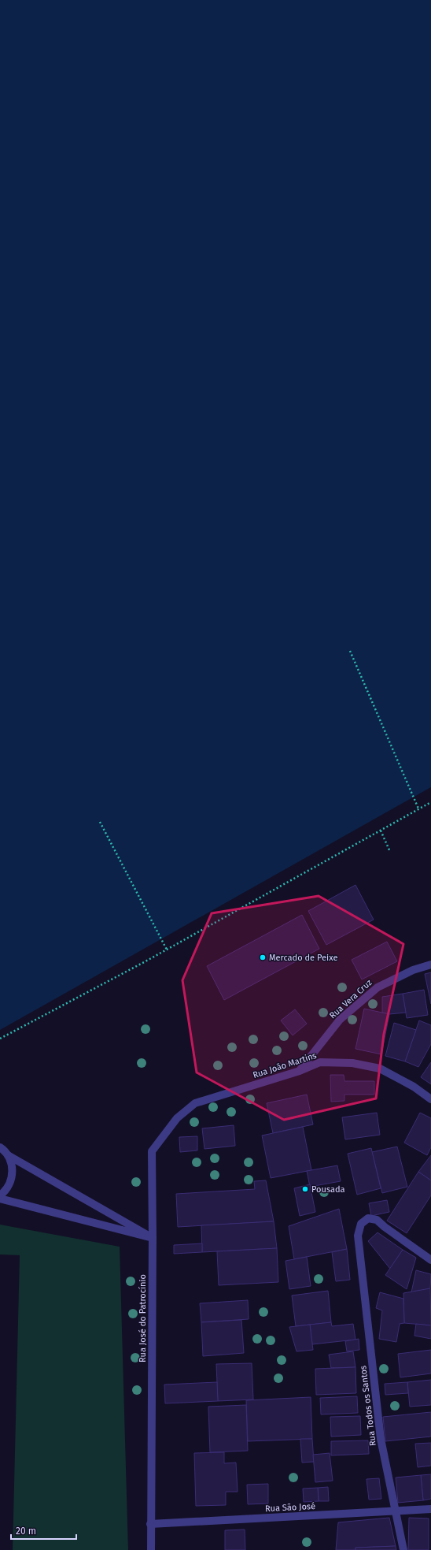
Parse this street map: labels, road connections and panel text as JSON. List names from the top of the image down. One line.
{"streets":{"street":["Rua Vera Cruz","Rua João Martins","Rua José do Patrocínio","Rua Todos os Santos","Rua São José"]},"crossings":[["Rua Vera Cruz","Rua João Martins"],["Rua João Martins","Rua José do Patrocínio"],["Rua José do Patrocínio","Rua São José"],["Rua Todos os Santos","Rua São José"]],"places":["Mercado de Peixe","Pousada"],"scale_bar":"20 m"}
